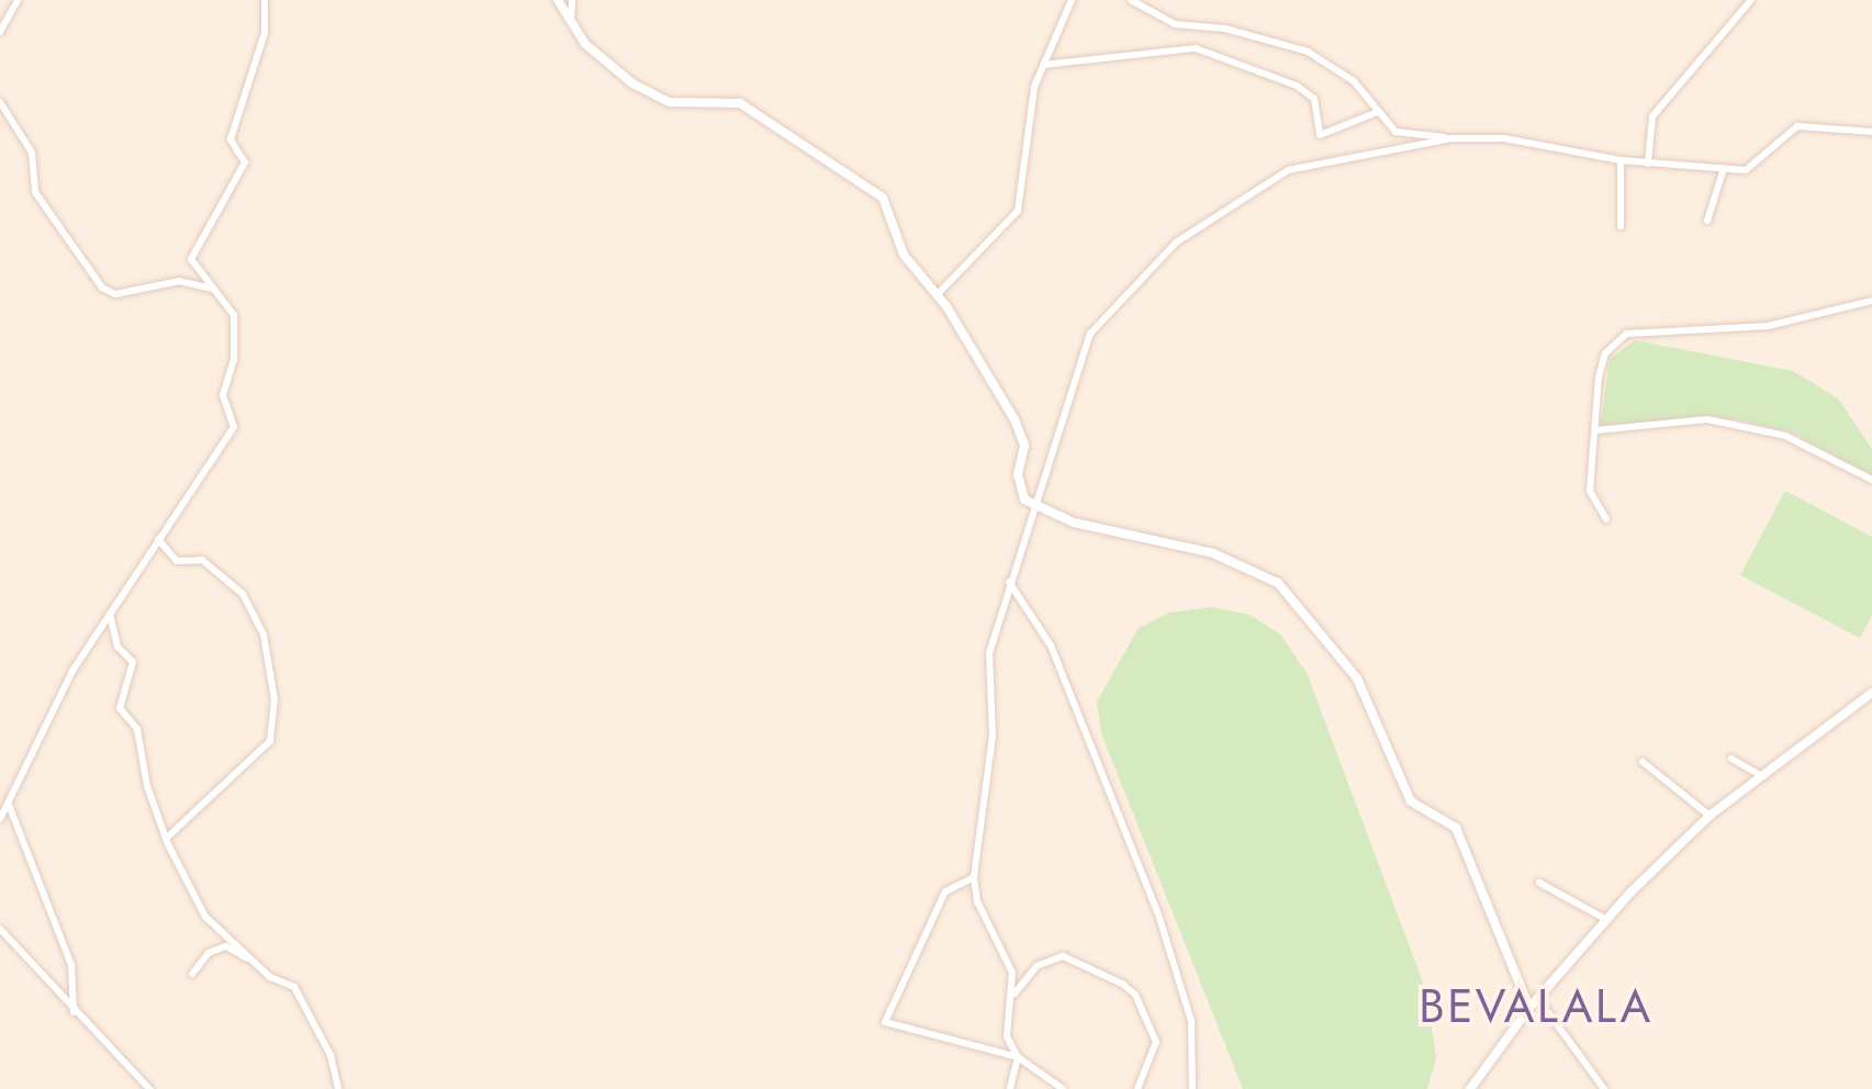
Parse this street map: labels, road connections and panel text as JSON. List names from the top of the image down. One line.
{"districts":["BEVALALA"]}
